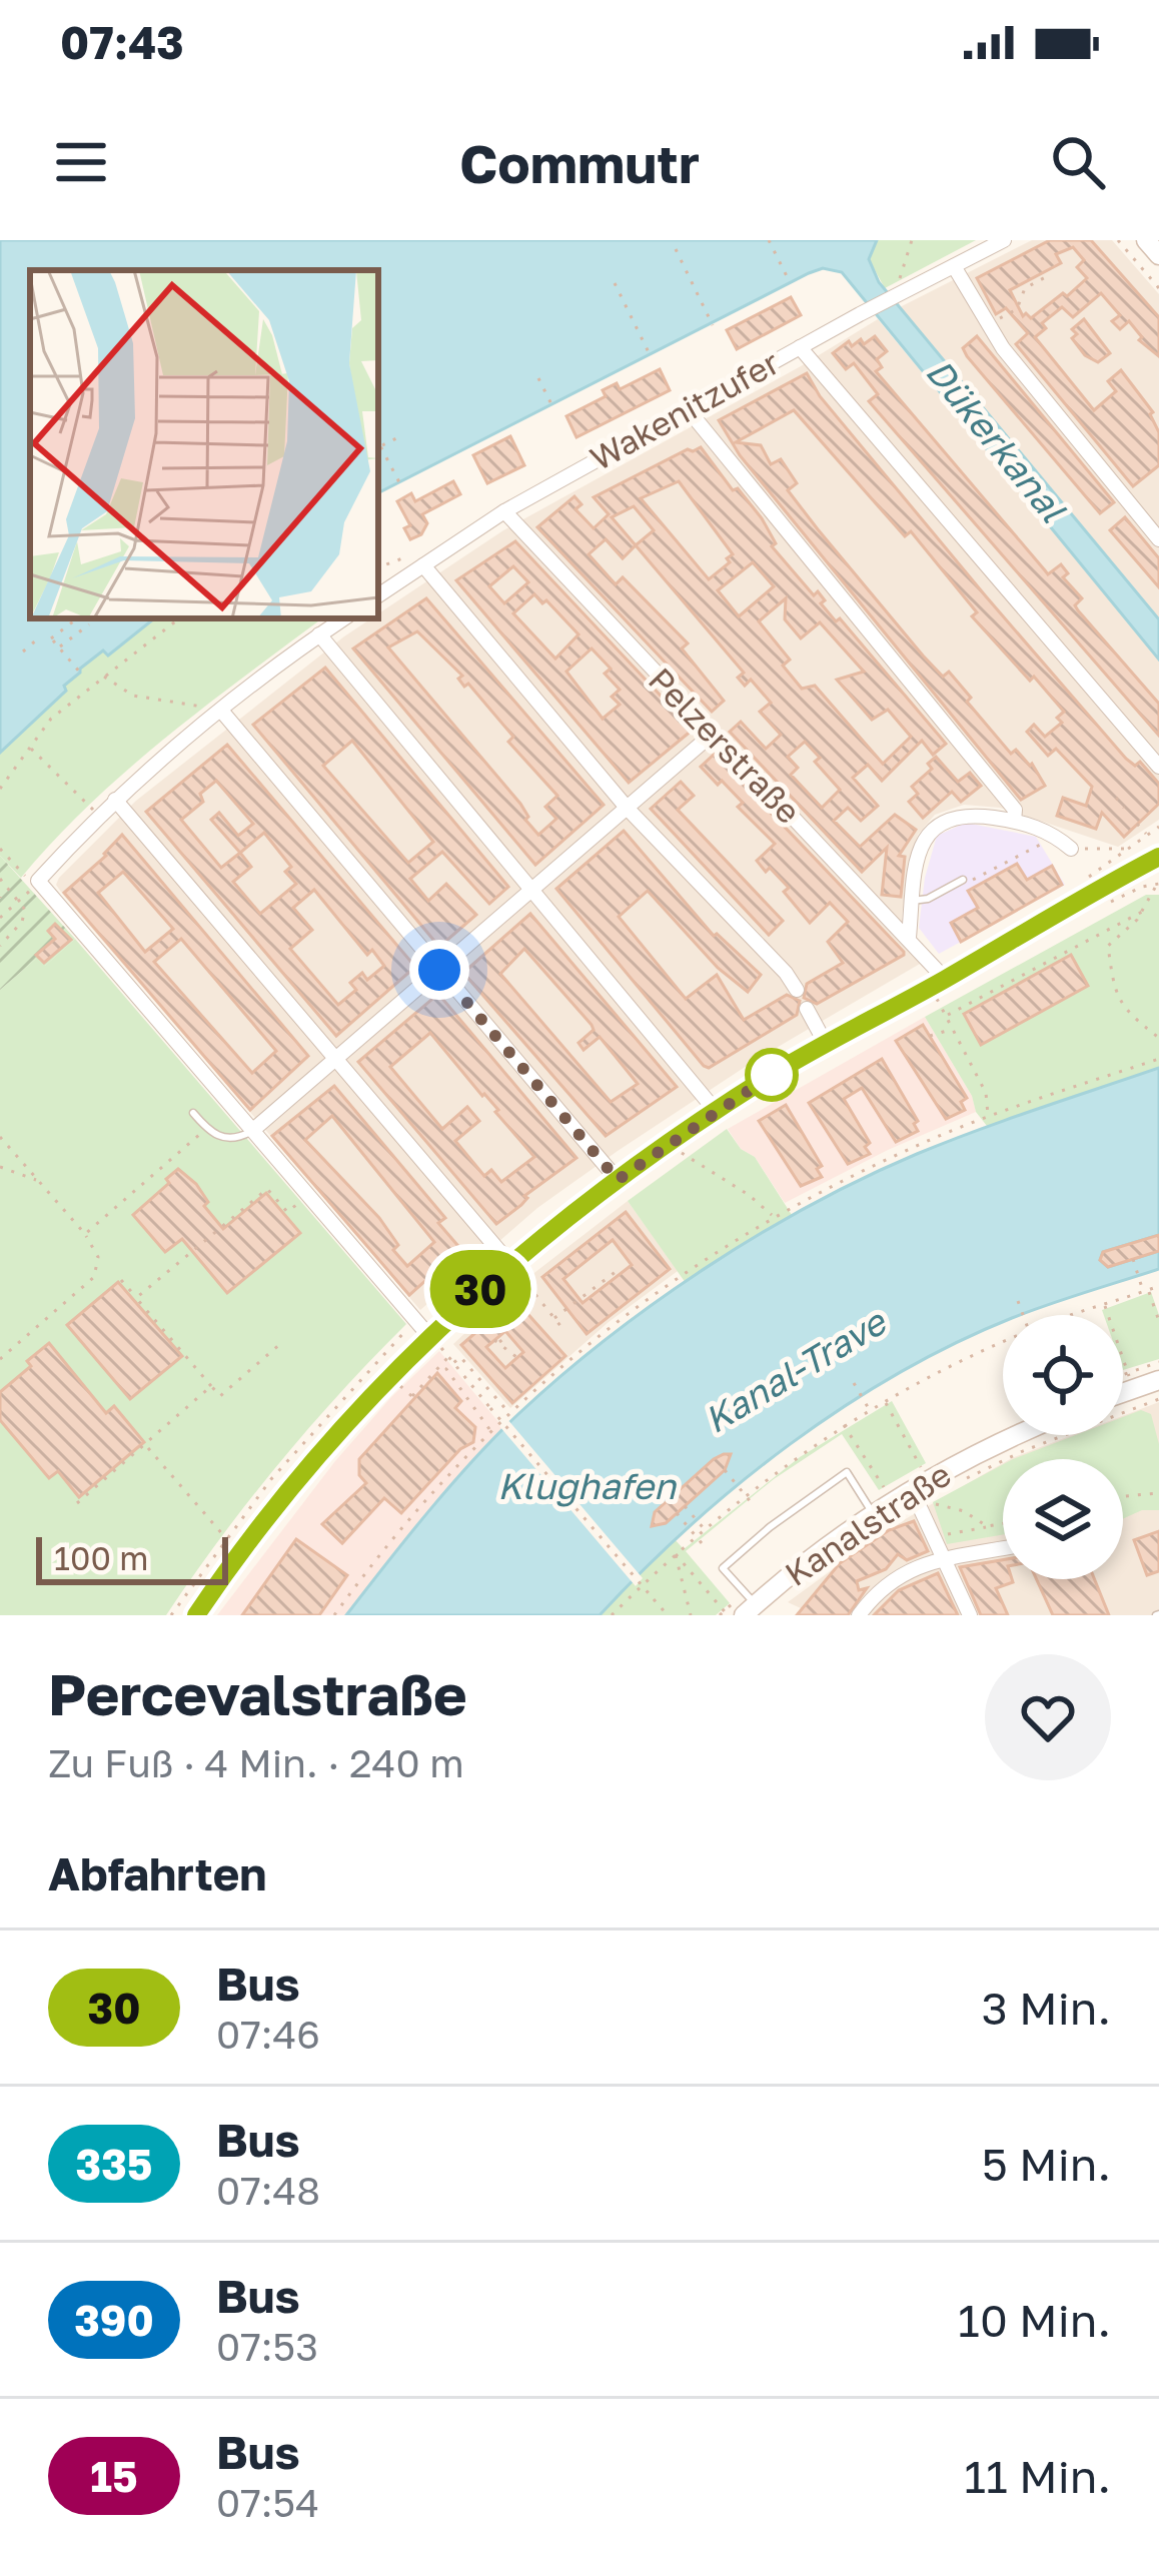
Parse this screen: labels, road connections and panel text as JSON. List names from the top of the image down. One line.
{"streets":{"main road":["Kanalstraße"],"street":["Wakenitzufer","Pelzerstraße"]},"crossings":[["Wakenitzufer","Pelzerstraße"]],"water":["Dükerkanal","Kanal-Trave","Klughafen"],"lines":["bus line 30"],"scale_bar":"100 m","page":{"status":"07:43","header":"Commutr","on_map":"30","scale":"100 m","heading":[["Percevalstraße","Zu Fuß · 4 Min. · 240 m"],"Abfahrten"],"list":[{"mark":"30","name":"Bus","note":"07:46","value":"3 Min."},{"mark":"335","name":"Bus","note":"07:48","value":"5 Min."},{"mark":"390","name":"Bus","note":"07:53","value":"10 Min."},{"mark":"15","name":"Bus","note":"07:54","value":"11 Min."}]}}
